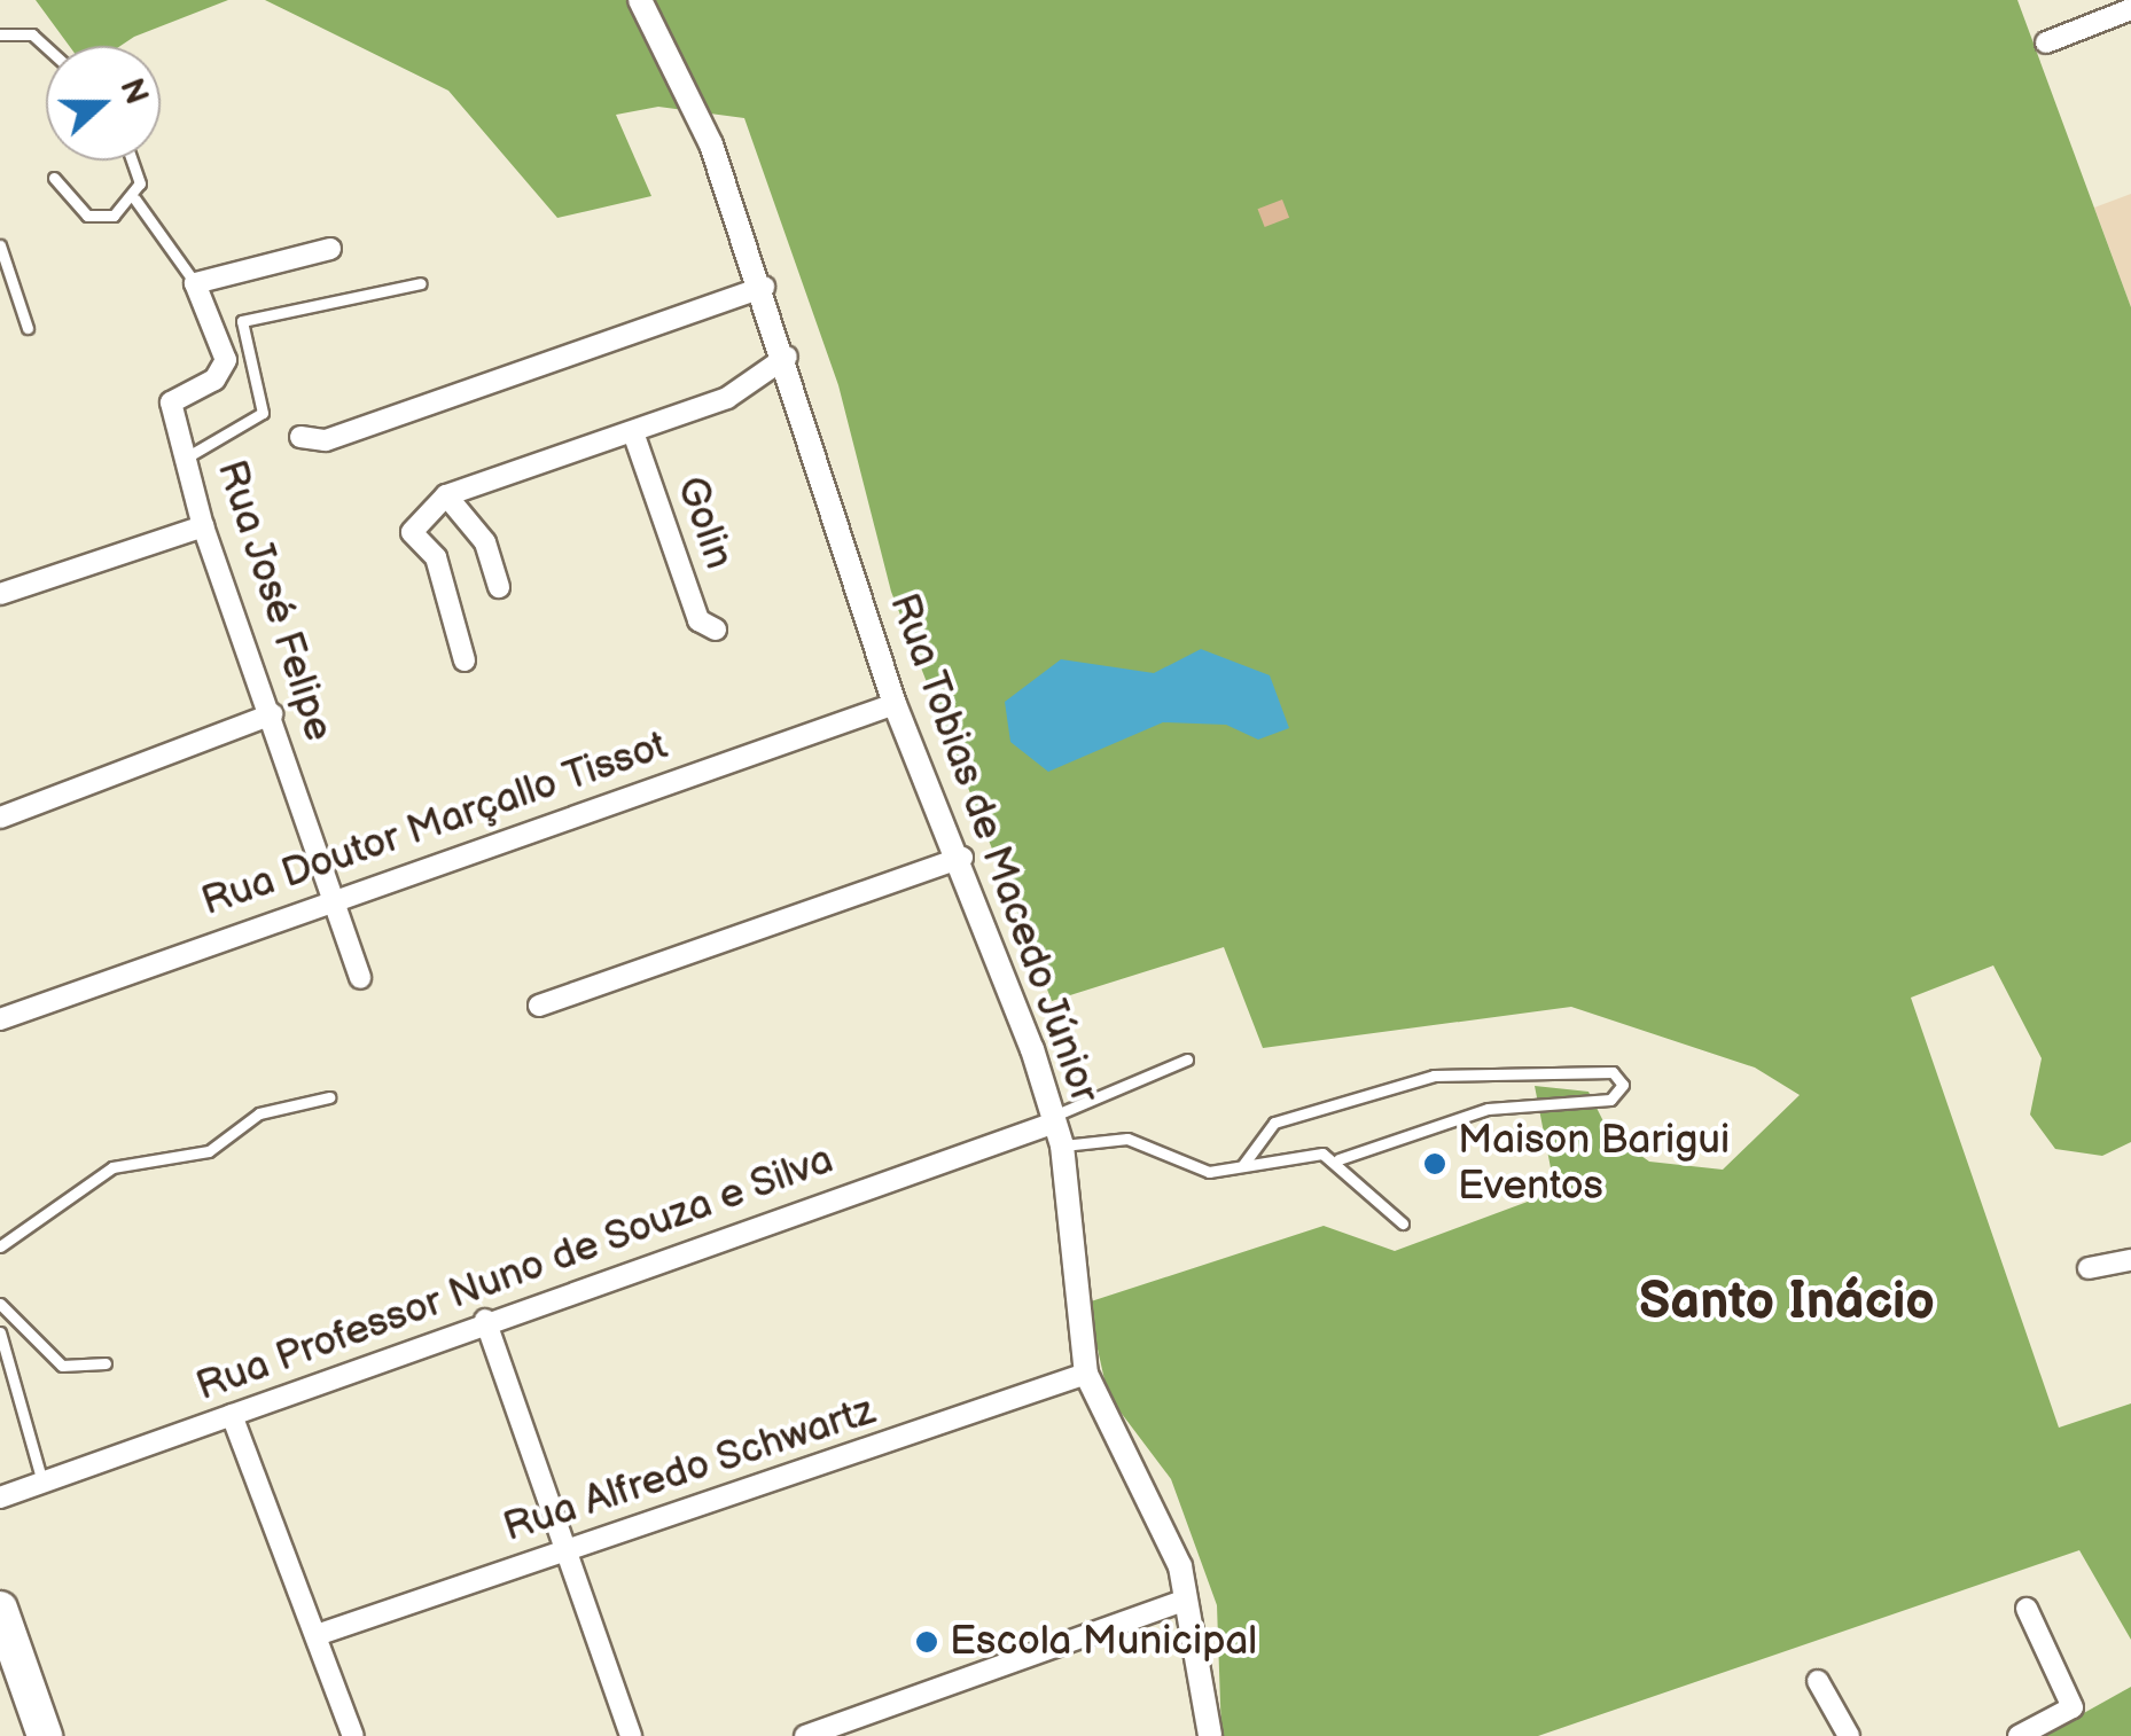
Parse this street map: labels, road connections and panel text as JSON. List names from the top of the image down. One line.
{"streets":{"street":["Golin","Rua José Felipe","Rua Doutor Marçallo Tissot","Rua Tobias de Macedo Júnior","Rua Professor Nuno de Souza e Silva","Rua Alfredo Schwartz"]},"crossings":[["Rua José Felipe","Rua Doutor Marçallo Tissot"],["Rua Doutor Marçallo Tissot","Rua Tobias de Macedo Júnior"],["Rua Tobias de Macedo Júnior","Rua Professor Nuno de Souza e Silva"],["Rua Tobias de Macedo Júnior","Rua Alfredo Schwartz"]],"districts":["Santo Inácio"],"places":["Maison Barigui Eventos","Escola Municipal"],"north":"right"}
